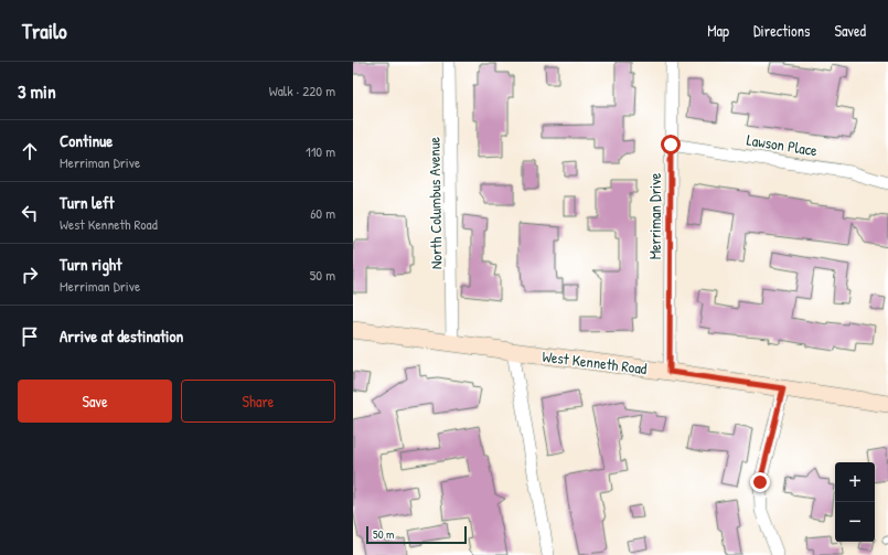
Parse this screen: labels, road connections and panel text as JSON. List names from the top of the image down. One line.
{"streets":{"street":["Lawson Place","North Columbus Avenue","Merriman Drive","West Kenneth Road"]},"crossings":[["Lawson Place","Merriman Drive"],["North Columbus Avenue","West Kenneth Road"],["Merriman Drive","West Kenneth Road"]],"scale_bar":"50 m","page":{"header":"Trailo","nav":["Map","Directions","Saved"],"heading":["3 min","Walk · 220 m"],"list":[["Continue","Merriman Drive","110 m"],["Turn left","West Kenneth Road","60 m"],["Turn right","Merriman Drive","50 m"],"Arrive at destination"],"buttons":["Save","Share"],"map_buttons":["+","−"],"scale":"50 m"}}
